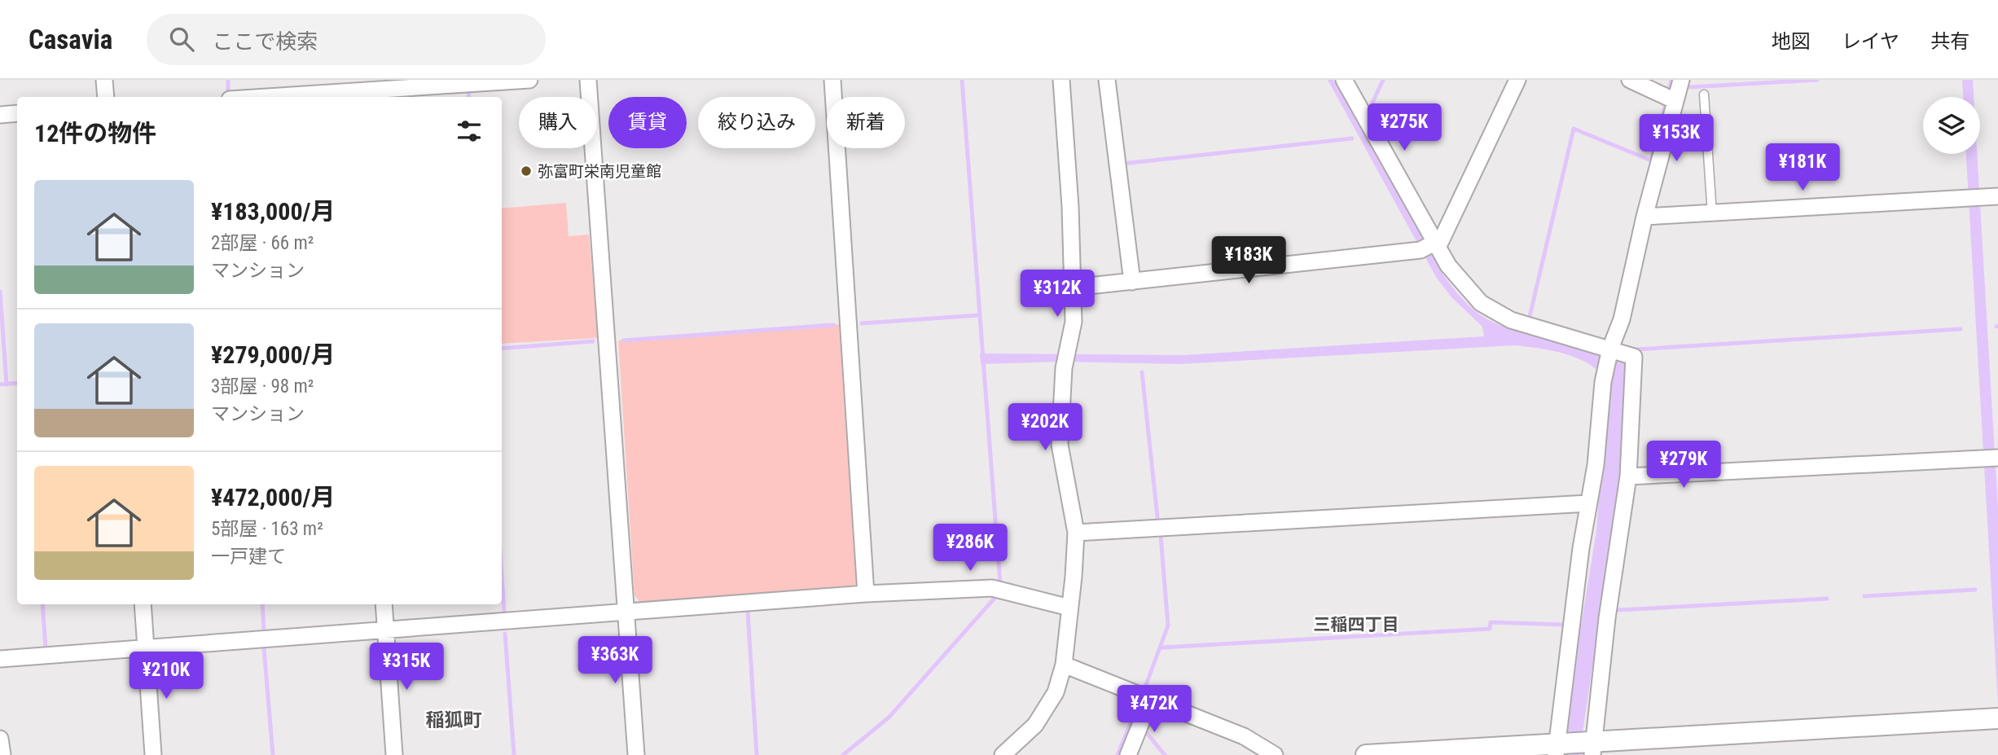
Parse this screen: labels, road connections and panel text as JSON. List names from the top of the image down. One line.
{"districts":["三稲四丁目","稲狐町"],"places":["弥富町栄南児童館"],"page":{"header":"Casavia","search":"ここで検索","nav":["地図","レイヤ","共有"],"chip":["購入","賃貸","絞り込み","新着"],"heading":"12件の物件","price":["¥275K","¥153K","¥181K","¥183K","¥312K","¥202K","¥279K","¥286K","¥363K","¥315K","¥210K","¥472K"],"list":[{"name":"¥183,000/月","note":"2部屋 · 66 m² · マンション"},{"name":"¥279,000/月","note":"3部屋 · 98 m² · マンション"},{"name":"¥472,000/月","note":"5部屋 · 163 m² · 一戸建て"}]}}
